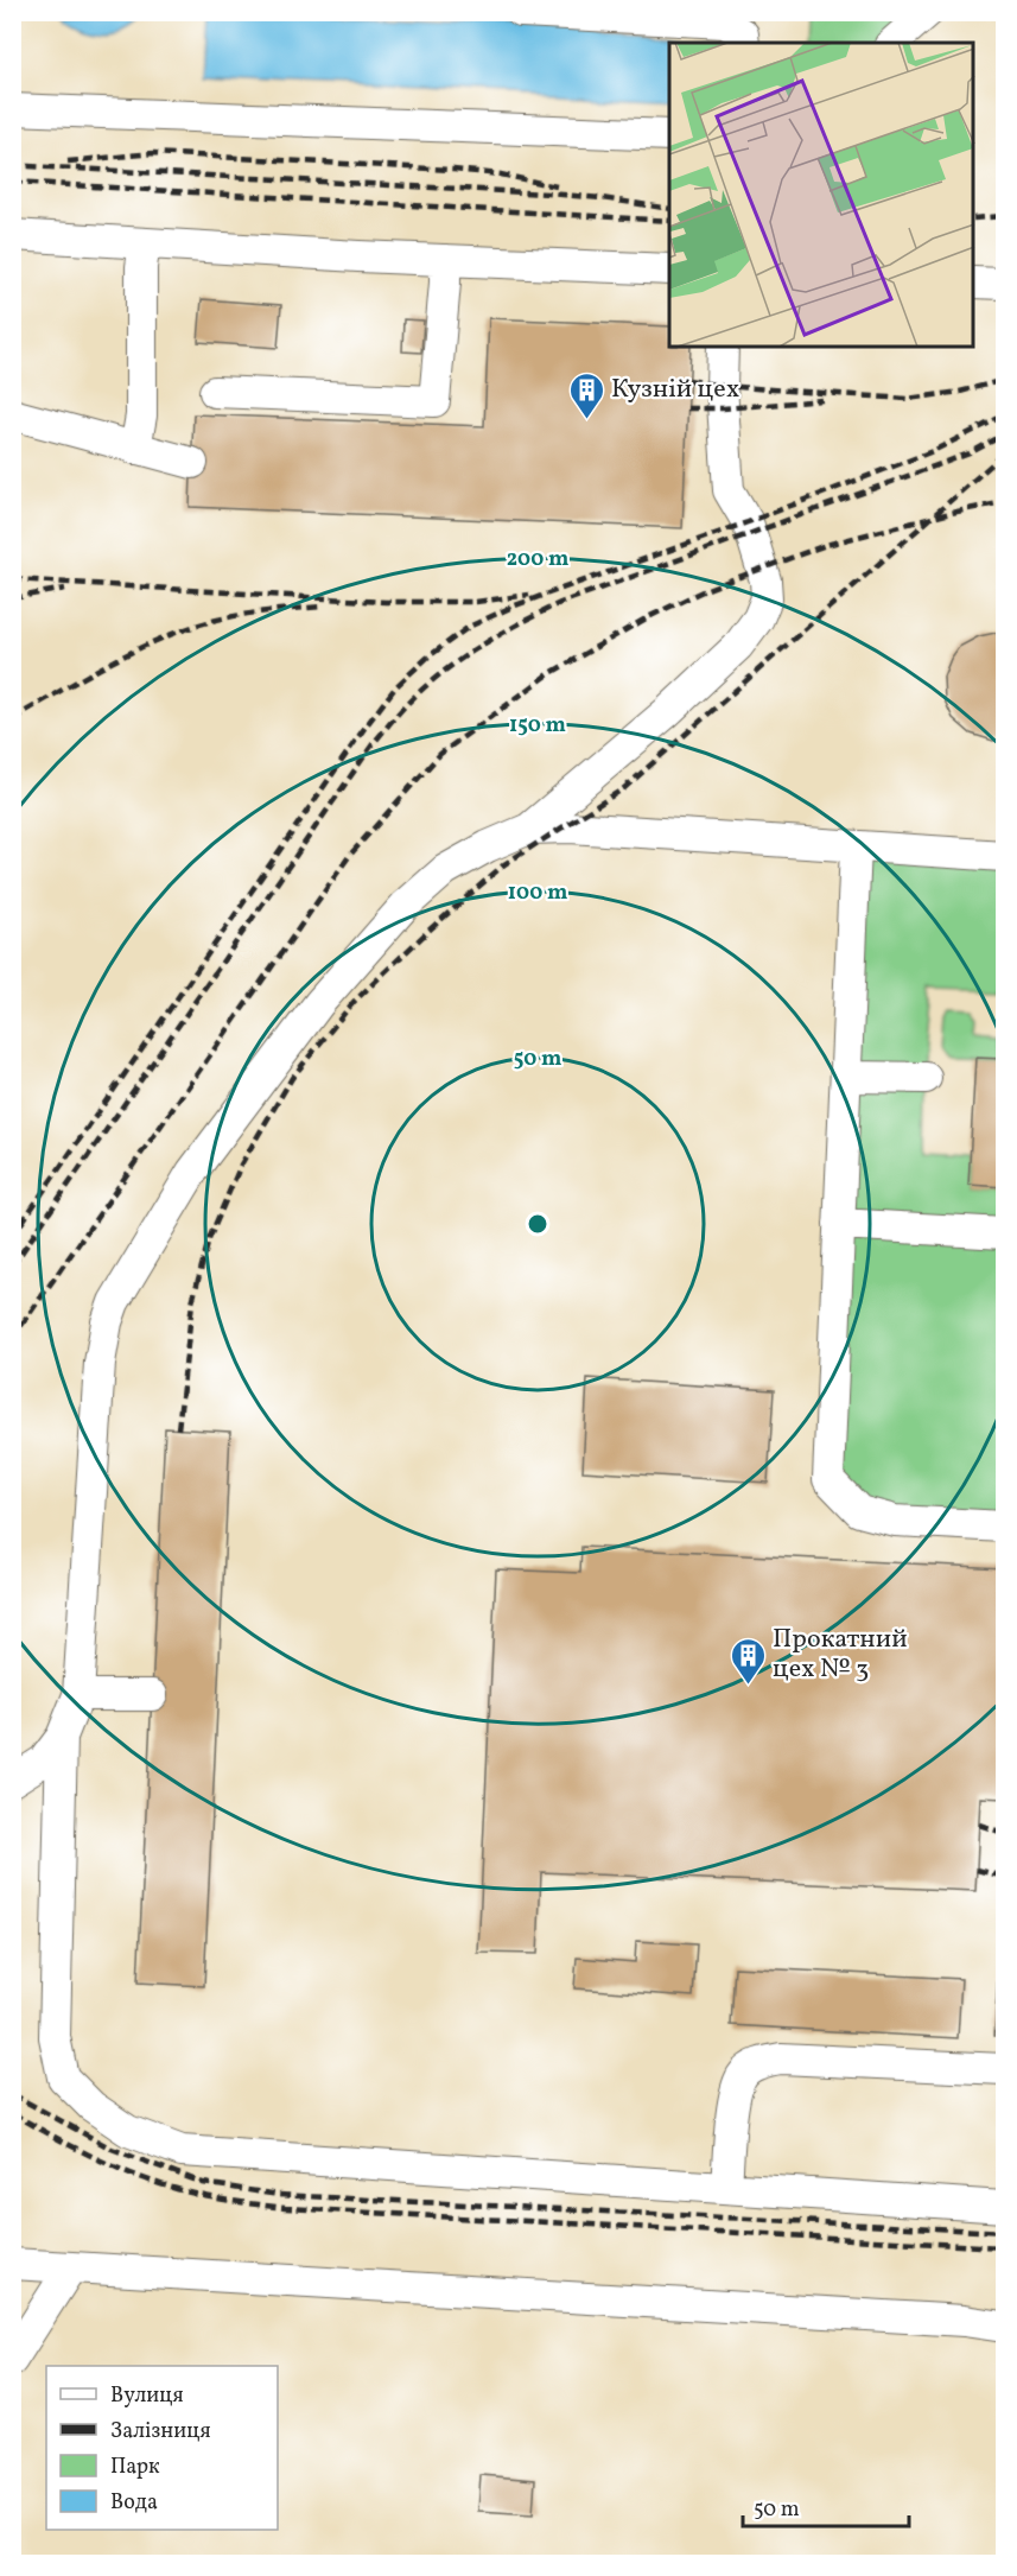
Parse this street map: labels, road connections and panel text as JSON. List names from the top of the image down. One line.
{"places":{"building":["Кузній цех","Прокатний цех № 3"]},"legend":["Вулиця","Залізниця","Парк","Вода"],"scale_bar":"50 m","rings":["200 m","150 m","100 m","50 m"]}
